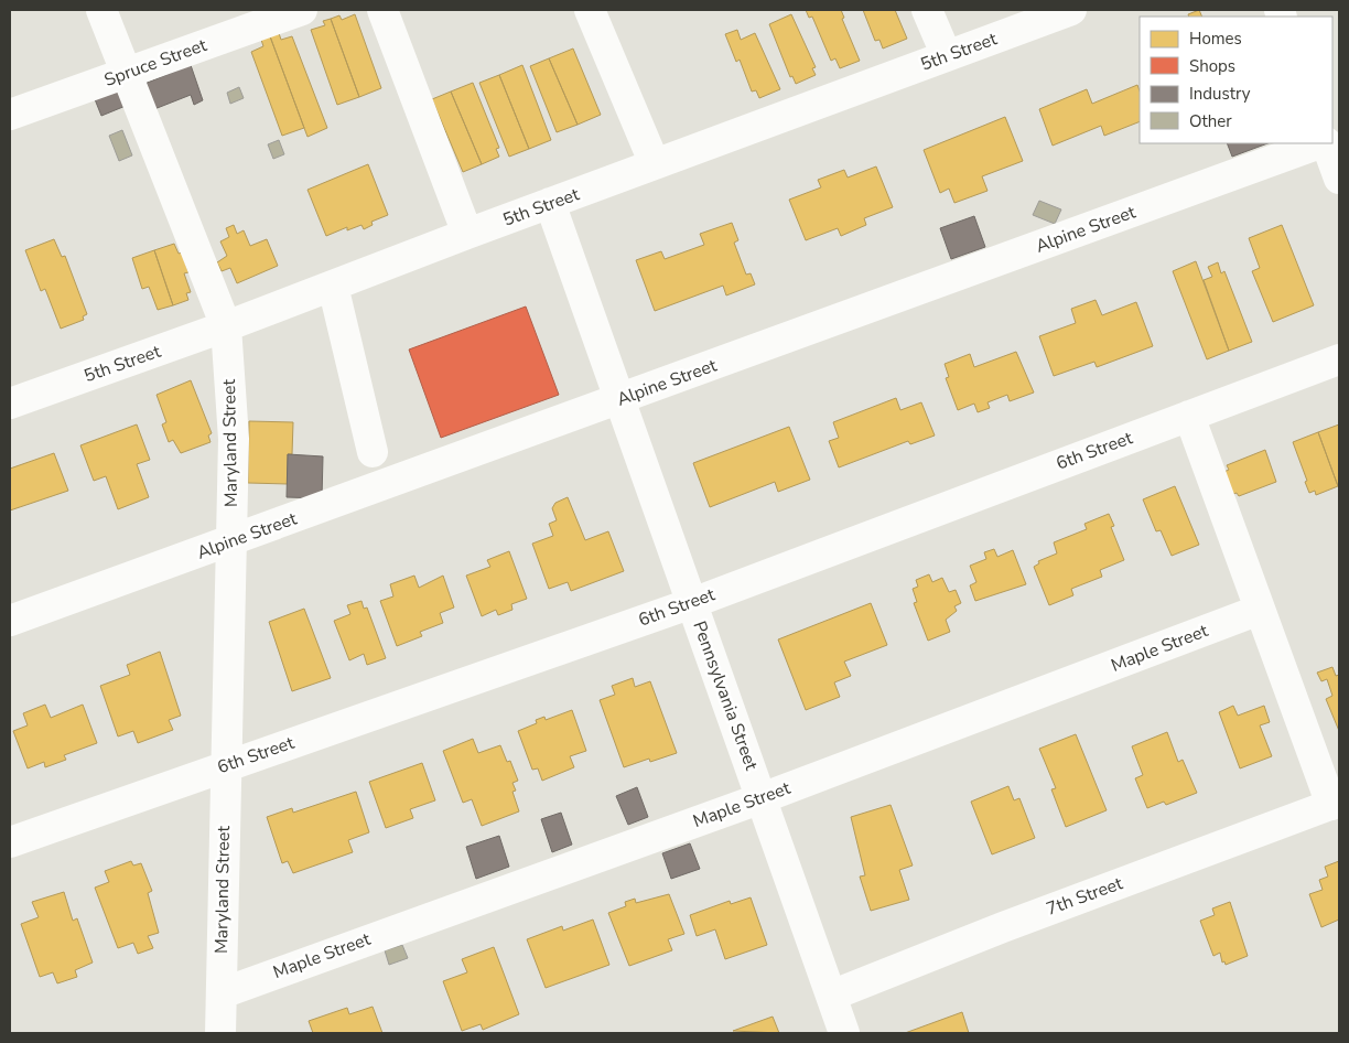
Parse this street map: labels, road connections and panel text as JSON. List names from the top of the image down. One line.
{"streets":{"street":["5th Street","Spruce Street","Alpine Street","Maryland Street","6th Street","Maple Street","Pennsylvania Street","7th Street"]},"crossings":[["5th Street","Maryland Street"],["5th Street","Pennsylvania Street"],["Spruce Street","Maryland Street"],["Alpine Street","Maryland Street"],["Alpine Street","Pennsylvania Street"],["Maryland Street","6th Street"],["Maryland Street","Maple Street"],["6th Street","Pennsylvania Street"],["Maple Street","Pennsylvania Street"],["Pennsylvania Street","7th Street"]],"legend":["Homes","Shops","Industry","Other"]}
